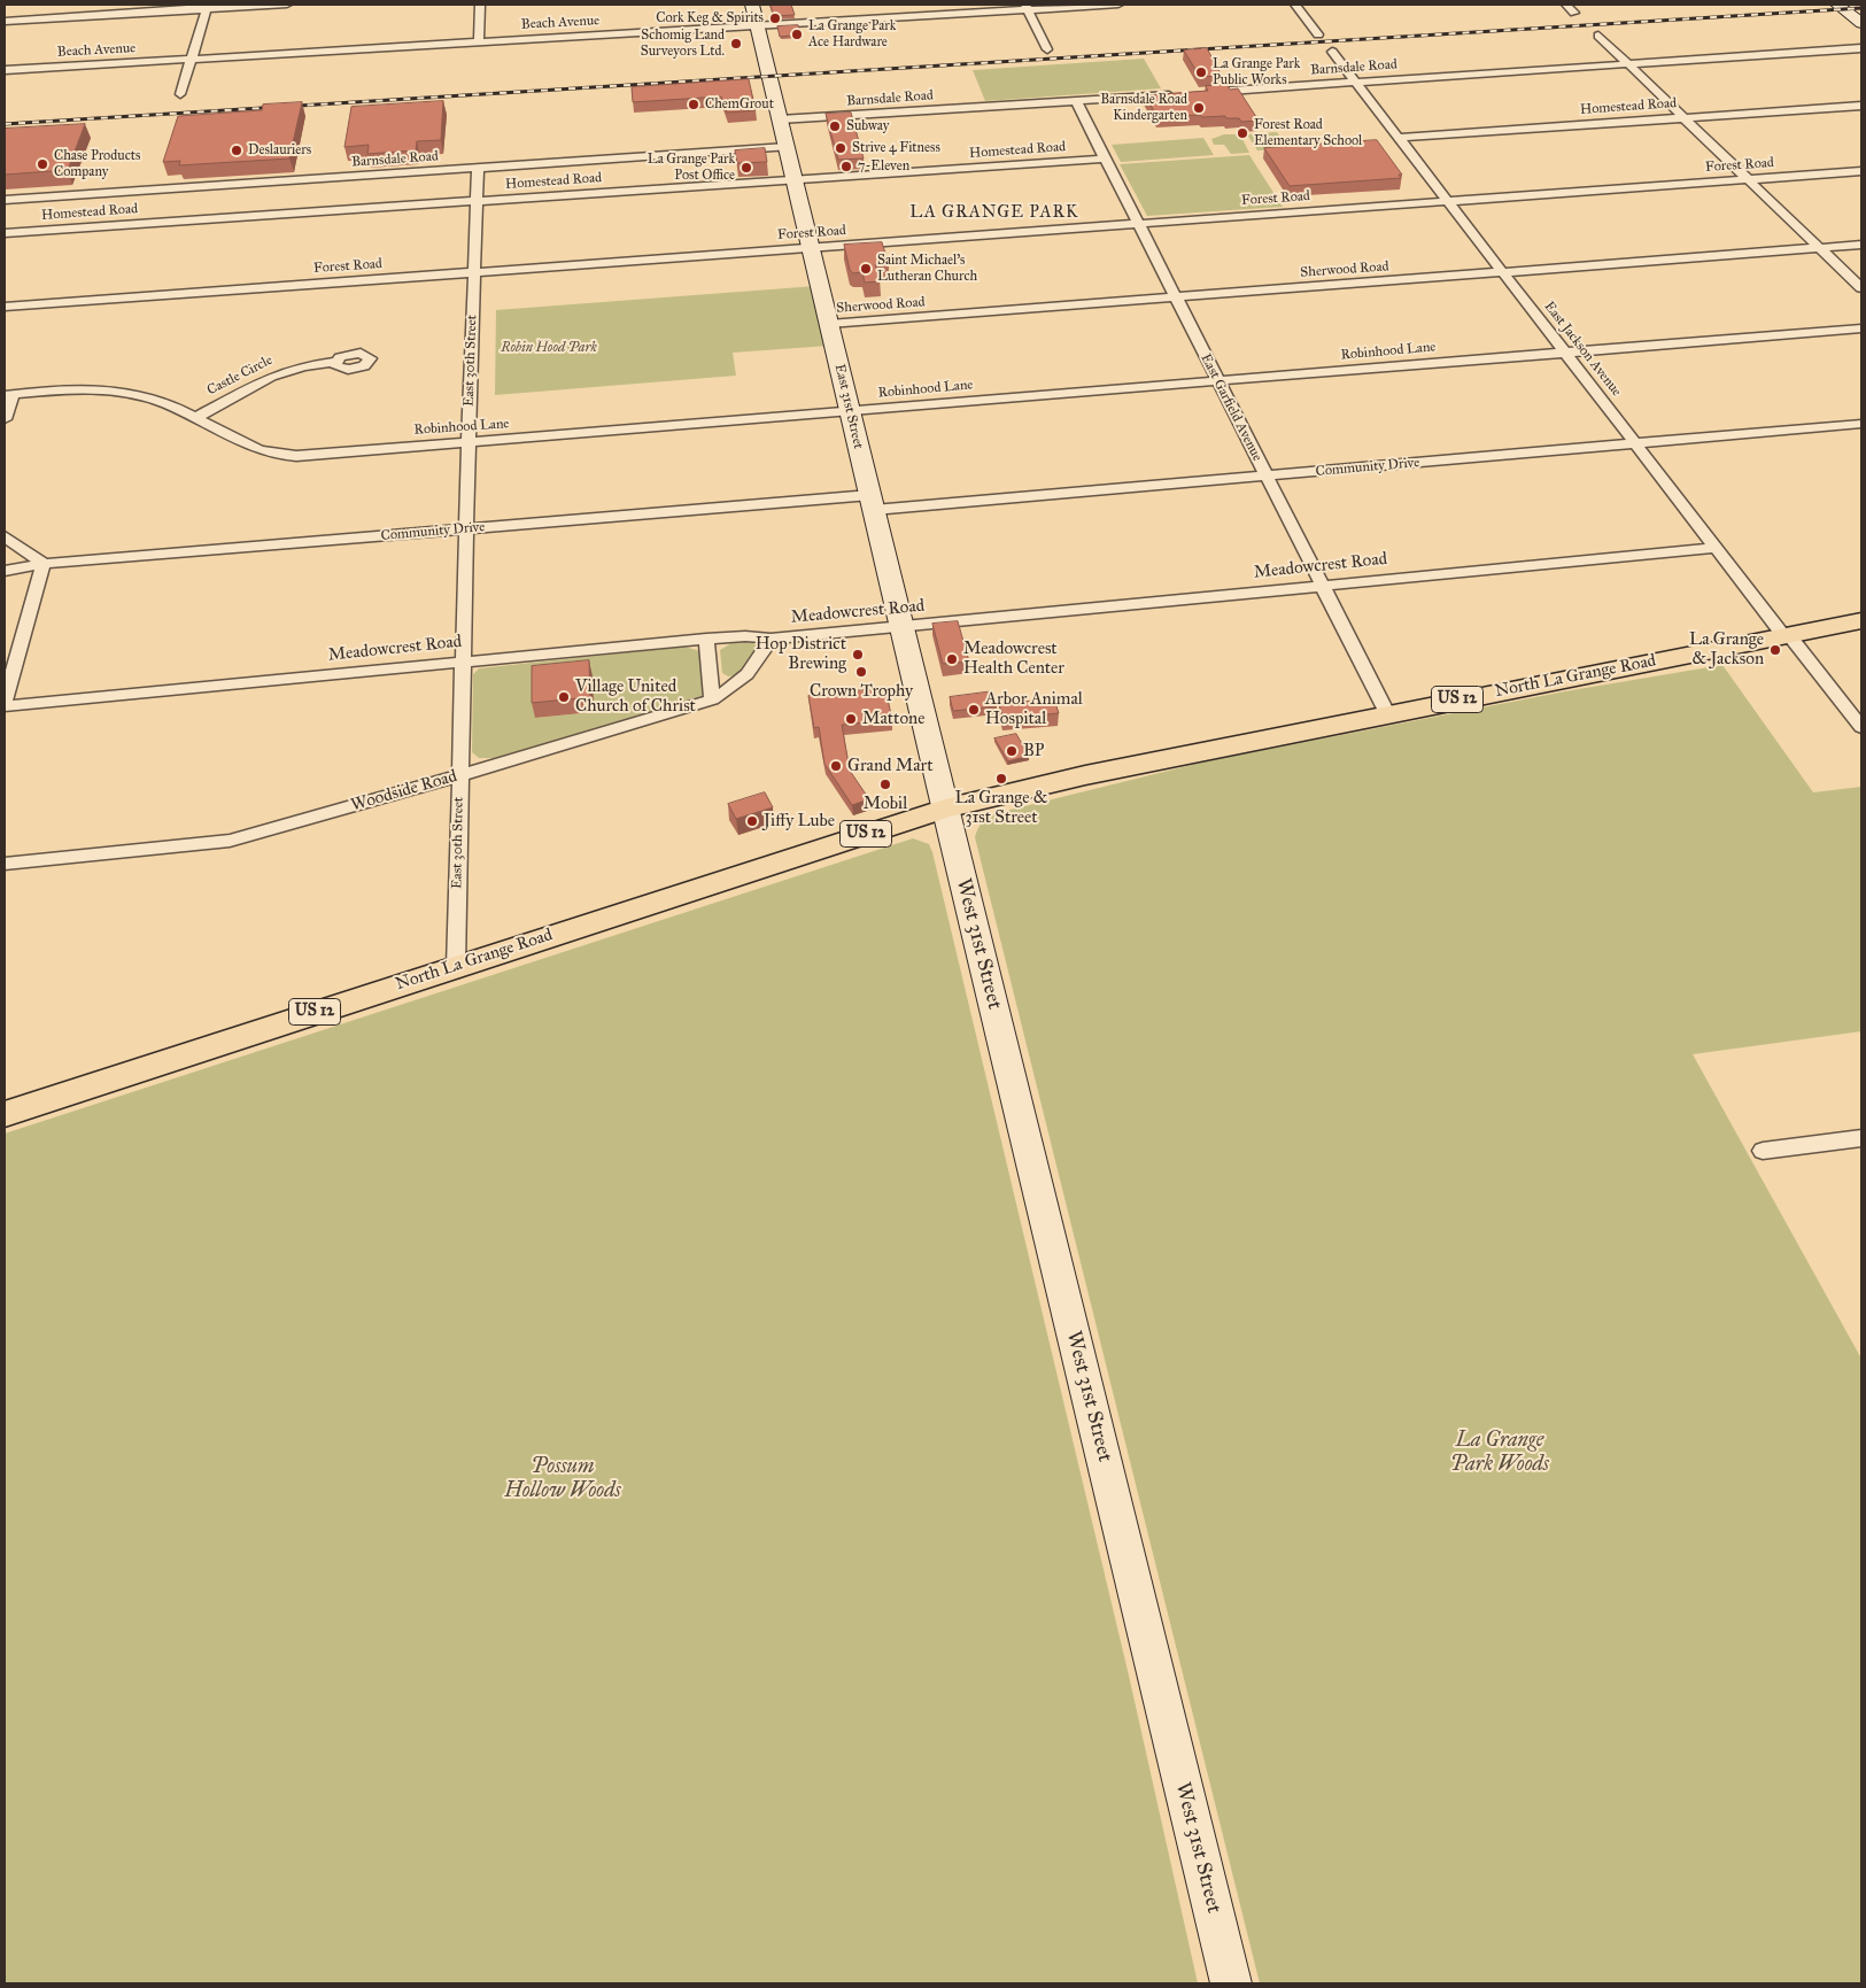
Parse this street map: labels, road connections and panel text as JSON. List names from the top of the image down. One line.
{"streets":{"main road":["East 31st Street","North La Grange Road","US 12","West 31st Street"],"street":["Beach Avenue","Barnsdale Road","Homestead Road","Forest Road","Sherwood Road","East Jackson Avenue","Robinhood Lane","East 30th Street","Castle Circle","East Garfield Avenue","Community Drive","Meadowcrest Road","Woodside Road"]},"crossings":[["Beach Avenue","East 31st Street"],["Barnsdale Road","East Jackson Avenue"],["Barnsdale Road","East 30th Street"],["Barnsdale Road","East 31st Street"],["Barnsdale Road","East Garfield Avenue"],["Homestead Road","East Jackson Avenue"],["Homestead Road","East 30th Street"],["Homestead Road","East 31st Street"],["Homestead Road","East Garfield Avenue"],["Forest Road","East Jackson Avenue"],["Forest Road","East 30th Street"],["Forest Road","East 31st Street"],["Forest Road","East Garfield Avenue"],["Sherwood Road","East Jackson Avenue"],["Sherwood Road","East 31st Street"],["Sherwood Road","East Garfield Avenue"],["East Jackson Avenue","Robinhood Lane"],["East Jackson Avenue","Community Drive"],["East Jackson Avenue","Meadowcrest Road"],["East Jackson Avenue","North La Grange Road"],["Robinhood Lane","East 30th Street"],["Robinhood Lane","Castle Circle"],["Robinhood Lane","East 31st Street"],["Robinhood Lane","East Garfield Avenue"],["East 30th Street","Community Drive"],["East 30th Street","Meadowcrest Road"],["East 30th Street","North La Grange Road"],["East 30th Street","Woodside Road"],["East 31st Street","Community Drive"],["East 31st Street","Meadowcrest Road"],["East 31st Street","North La Grange Road"],["East 31st Street","West 31st Street"],["East Garfield Avenue","Community Drive"],["East Garfield Avenue","Meadowcrest Road"],["East Garfield Avenue","North La Grange Road"],["Meadowcrest Road","Woodside Road"],["North La Grange Road","West 31st Street"]],"districts":["LA GRANGE PARK"],"parks":["Robin Hood Park","La Grange Park Woods","Possum Hollow Woods"],"places":["Cork Keg & Spirits","La Grange Park Ace Hardware","Schomig Land Surveyors Ltd.","La Grange Park Public Works","ChemGrout","Barnsdale Road Kindergarten","Subway","Forest Road Elementary School","Strive 4 Fitness","Deslauriers","Chase Products Company","7-Eleven","La Grange Park Post Office","Saint Michael's Lutheran Church","La Grange & Jackson","Hop District Brewing","Meadowcrest Health Center","Crown Trophy","Village United Church of Christ","Arbor Animal Hospital","Mattone","BP","Grand Mart","La Grange & 31st Street","Mobil","Jiffy Lube"]}
